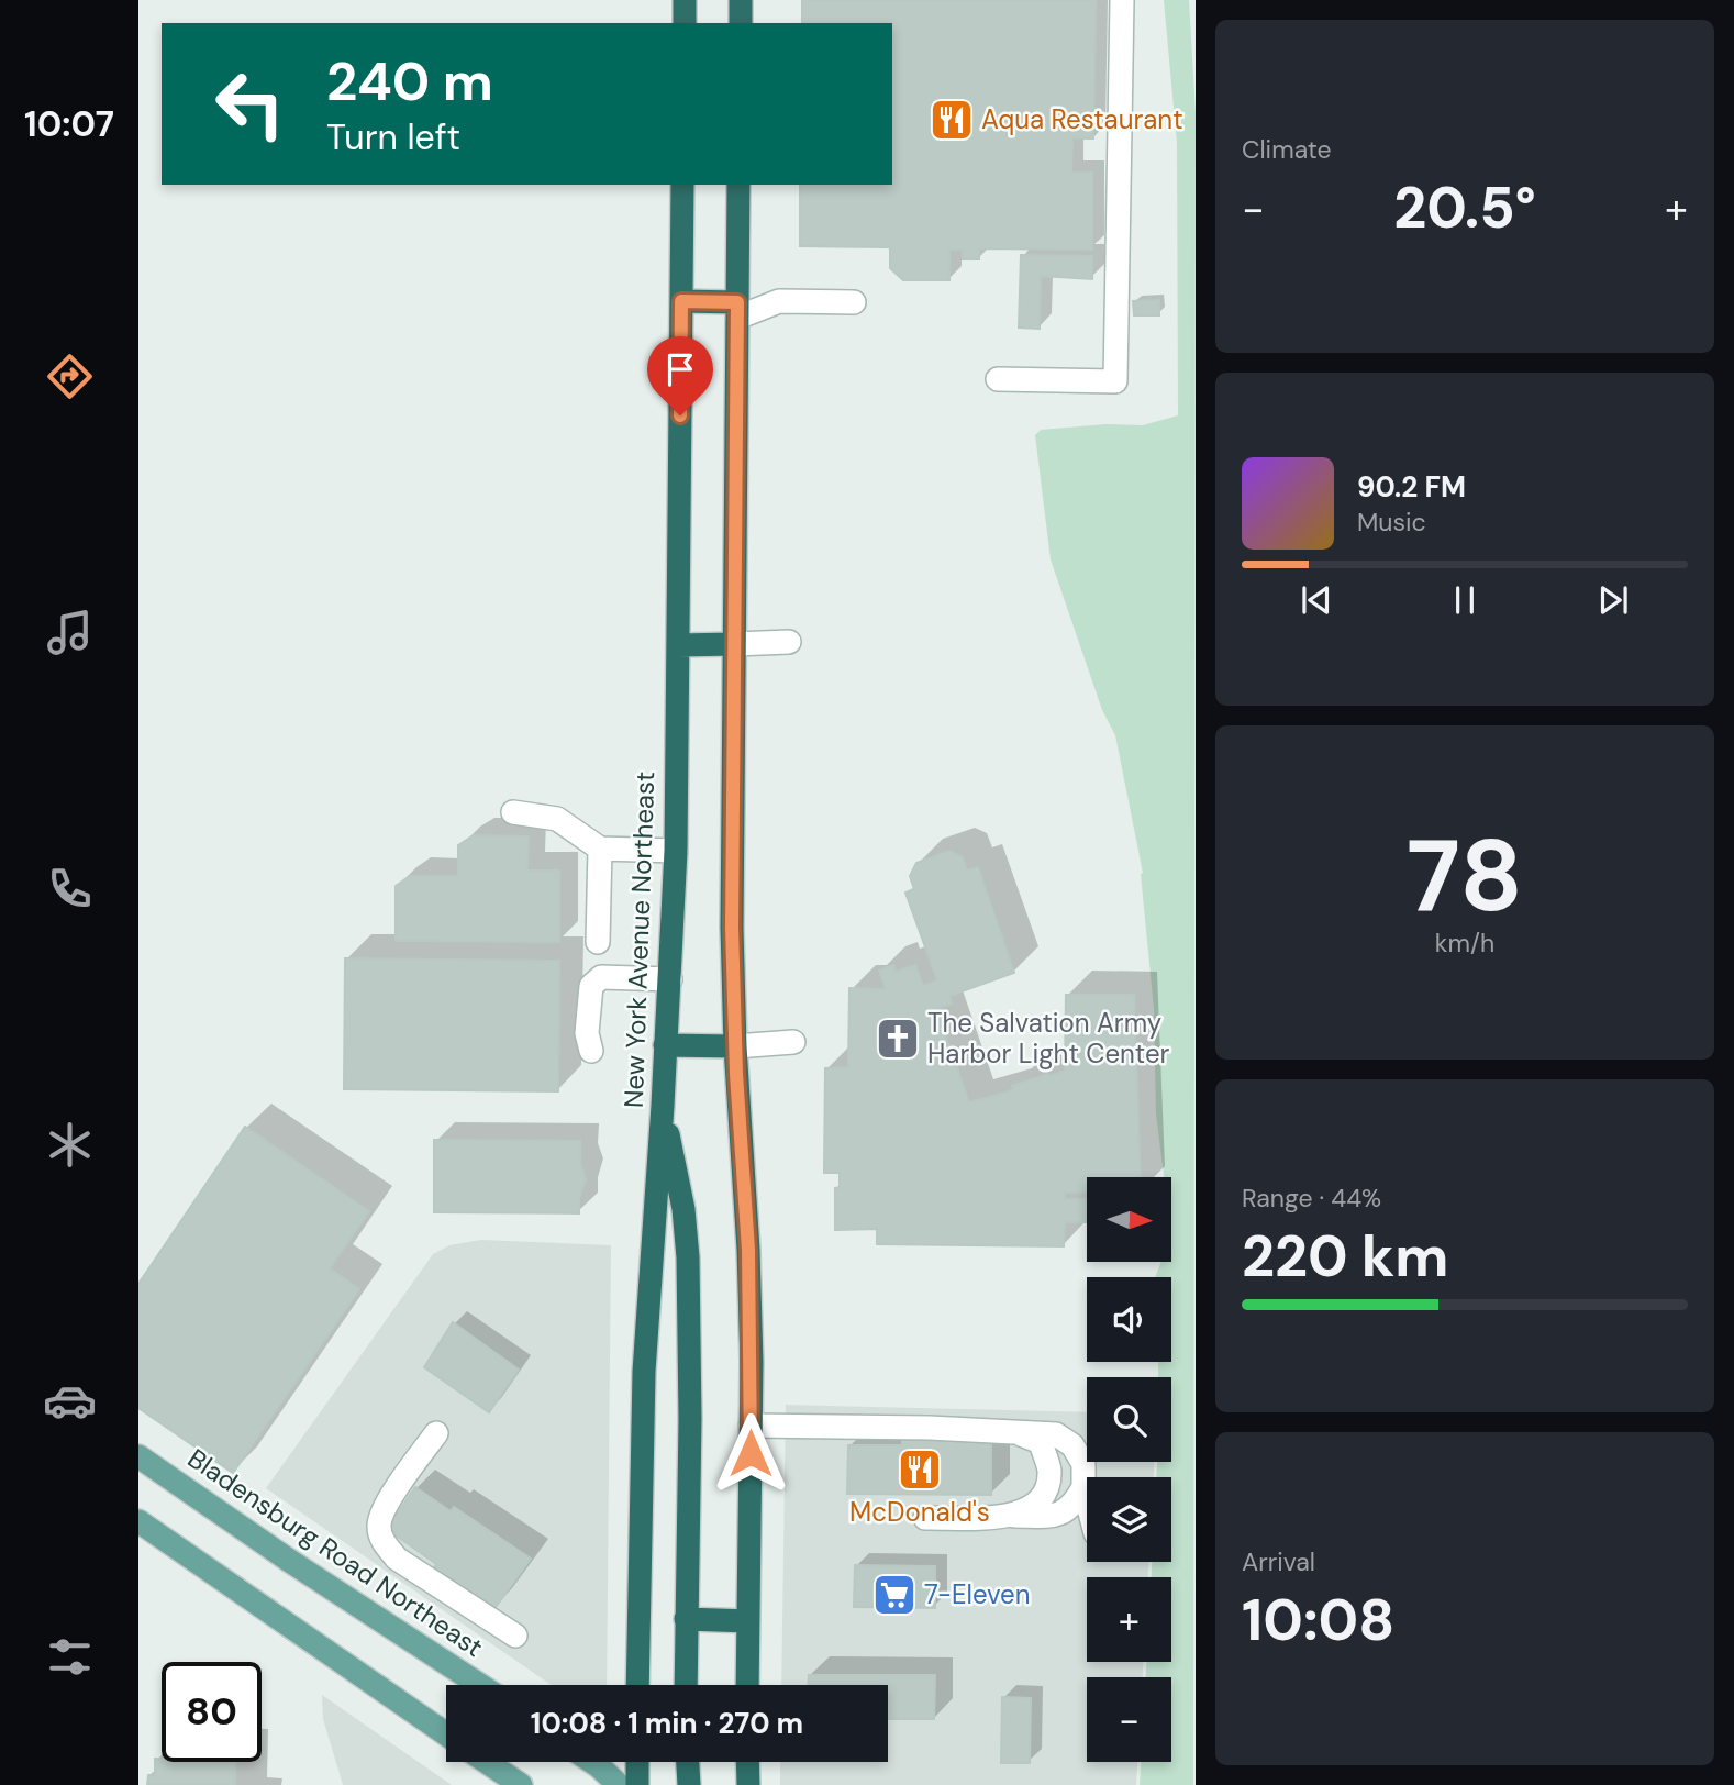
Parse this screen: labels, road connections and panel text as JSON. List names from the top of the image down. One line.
{"streets":{"highway":["New York Avenue Northeast"],"main road":["Bladensburg Road Northeast"]},"places":{"restaurant":["Aqua Restaurant","McDonald's"],"church":["The Salvation Army Harbor Light Center"],"supermarket":["7-Eleven"]},"north":"right","page":{"tabs":"10:07","tile":["Climate",["78","km/h"],["Range · 44%","220 km"],["Arrival","10:08"]],"turn":["240 m","Turn left"],"heat":["−","20.5°","+"],"song":["90.2 FM","Music"],"map_buttons":["+","−"],"limit":"80","trip":"10:08 · 1 min · 270 m"}}
